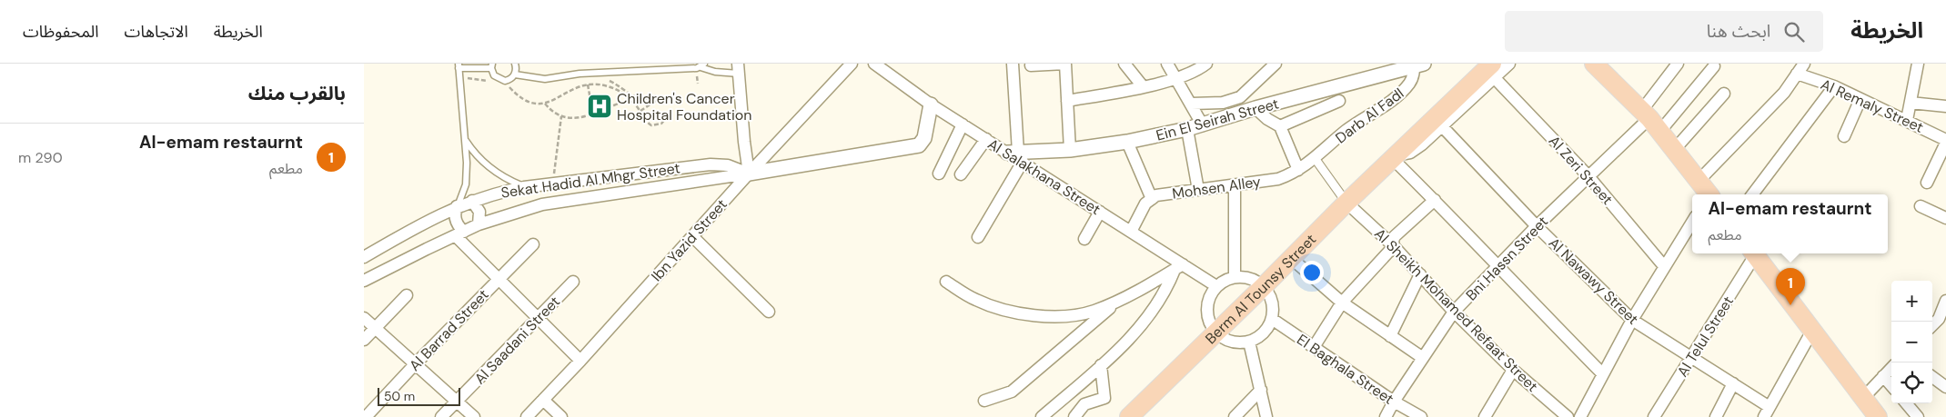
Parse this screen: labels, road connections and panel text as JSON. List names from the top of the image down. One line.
{"streets":{"main road":["Berm Al Tounsy Street"],"street":["Al Remaly Street","Darb Al Fadl","Ein El Seirah Street","Al Zeri Street","Al Salakhana Street","Sekat Hadid Al Mhgr Street","Mohsen Alley","Ibn Yazid Street","Bni Hassn Street","Al Nawawy Street","Al Sheikh Mohamed Refaat Street","Al Barrad Street","Al Telul Street","Al Saadani Street","El Baghala Street"]},"crossings":[["Darb Al Fadl","Ein El Seirah Street"],["Darb Al Fadl","Mohsen Alley"],["Ein El Seirah Street","Al Salakhana Street"],["Al Zeri Street","Bni Hassn Street"],["Al Zeri Street","Berm Al Tounsy Street"],["Al Salakhana Street","Sekat Hadid Al Mhgr Street"],["Al Salakhana Street","Mohsen Alley"],["Sekat Hadid Al Mhgr Street","Ibn Yazid Street"],["Bni Hassn Street","Al Nawawy Street"],["Bni Hassn Street","Al Sheikh Mohamed Refaat Street"],["Bni Hassn Street","El Baghala Street"],["Al Nawawy Street","Berm Al Tounsy Street"],["Al Nawawy Street","Al Telul Street"],["Berm Al Tounsy Street","Al Sheikh Mohamed Refaat Street"]],"places":{"hospital":["Children's Cancer Hospital Foundation"]},"scale_bar":"50 m","page":{"header":"الخريطة","search":"ابحث هنا","nav":["الخريطة","الاتجاهات","المحفوظات"],"heading":"بالقرب منك","list":[{"mark":"1","name":"Al-emam restaurnt","note":"مطعم","value":"290 m"}],"popup":["Al-emam restaurnt","مطعم"],"pins":"1","map_buttons":["+","−"],"scale":"50 m"}}
